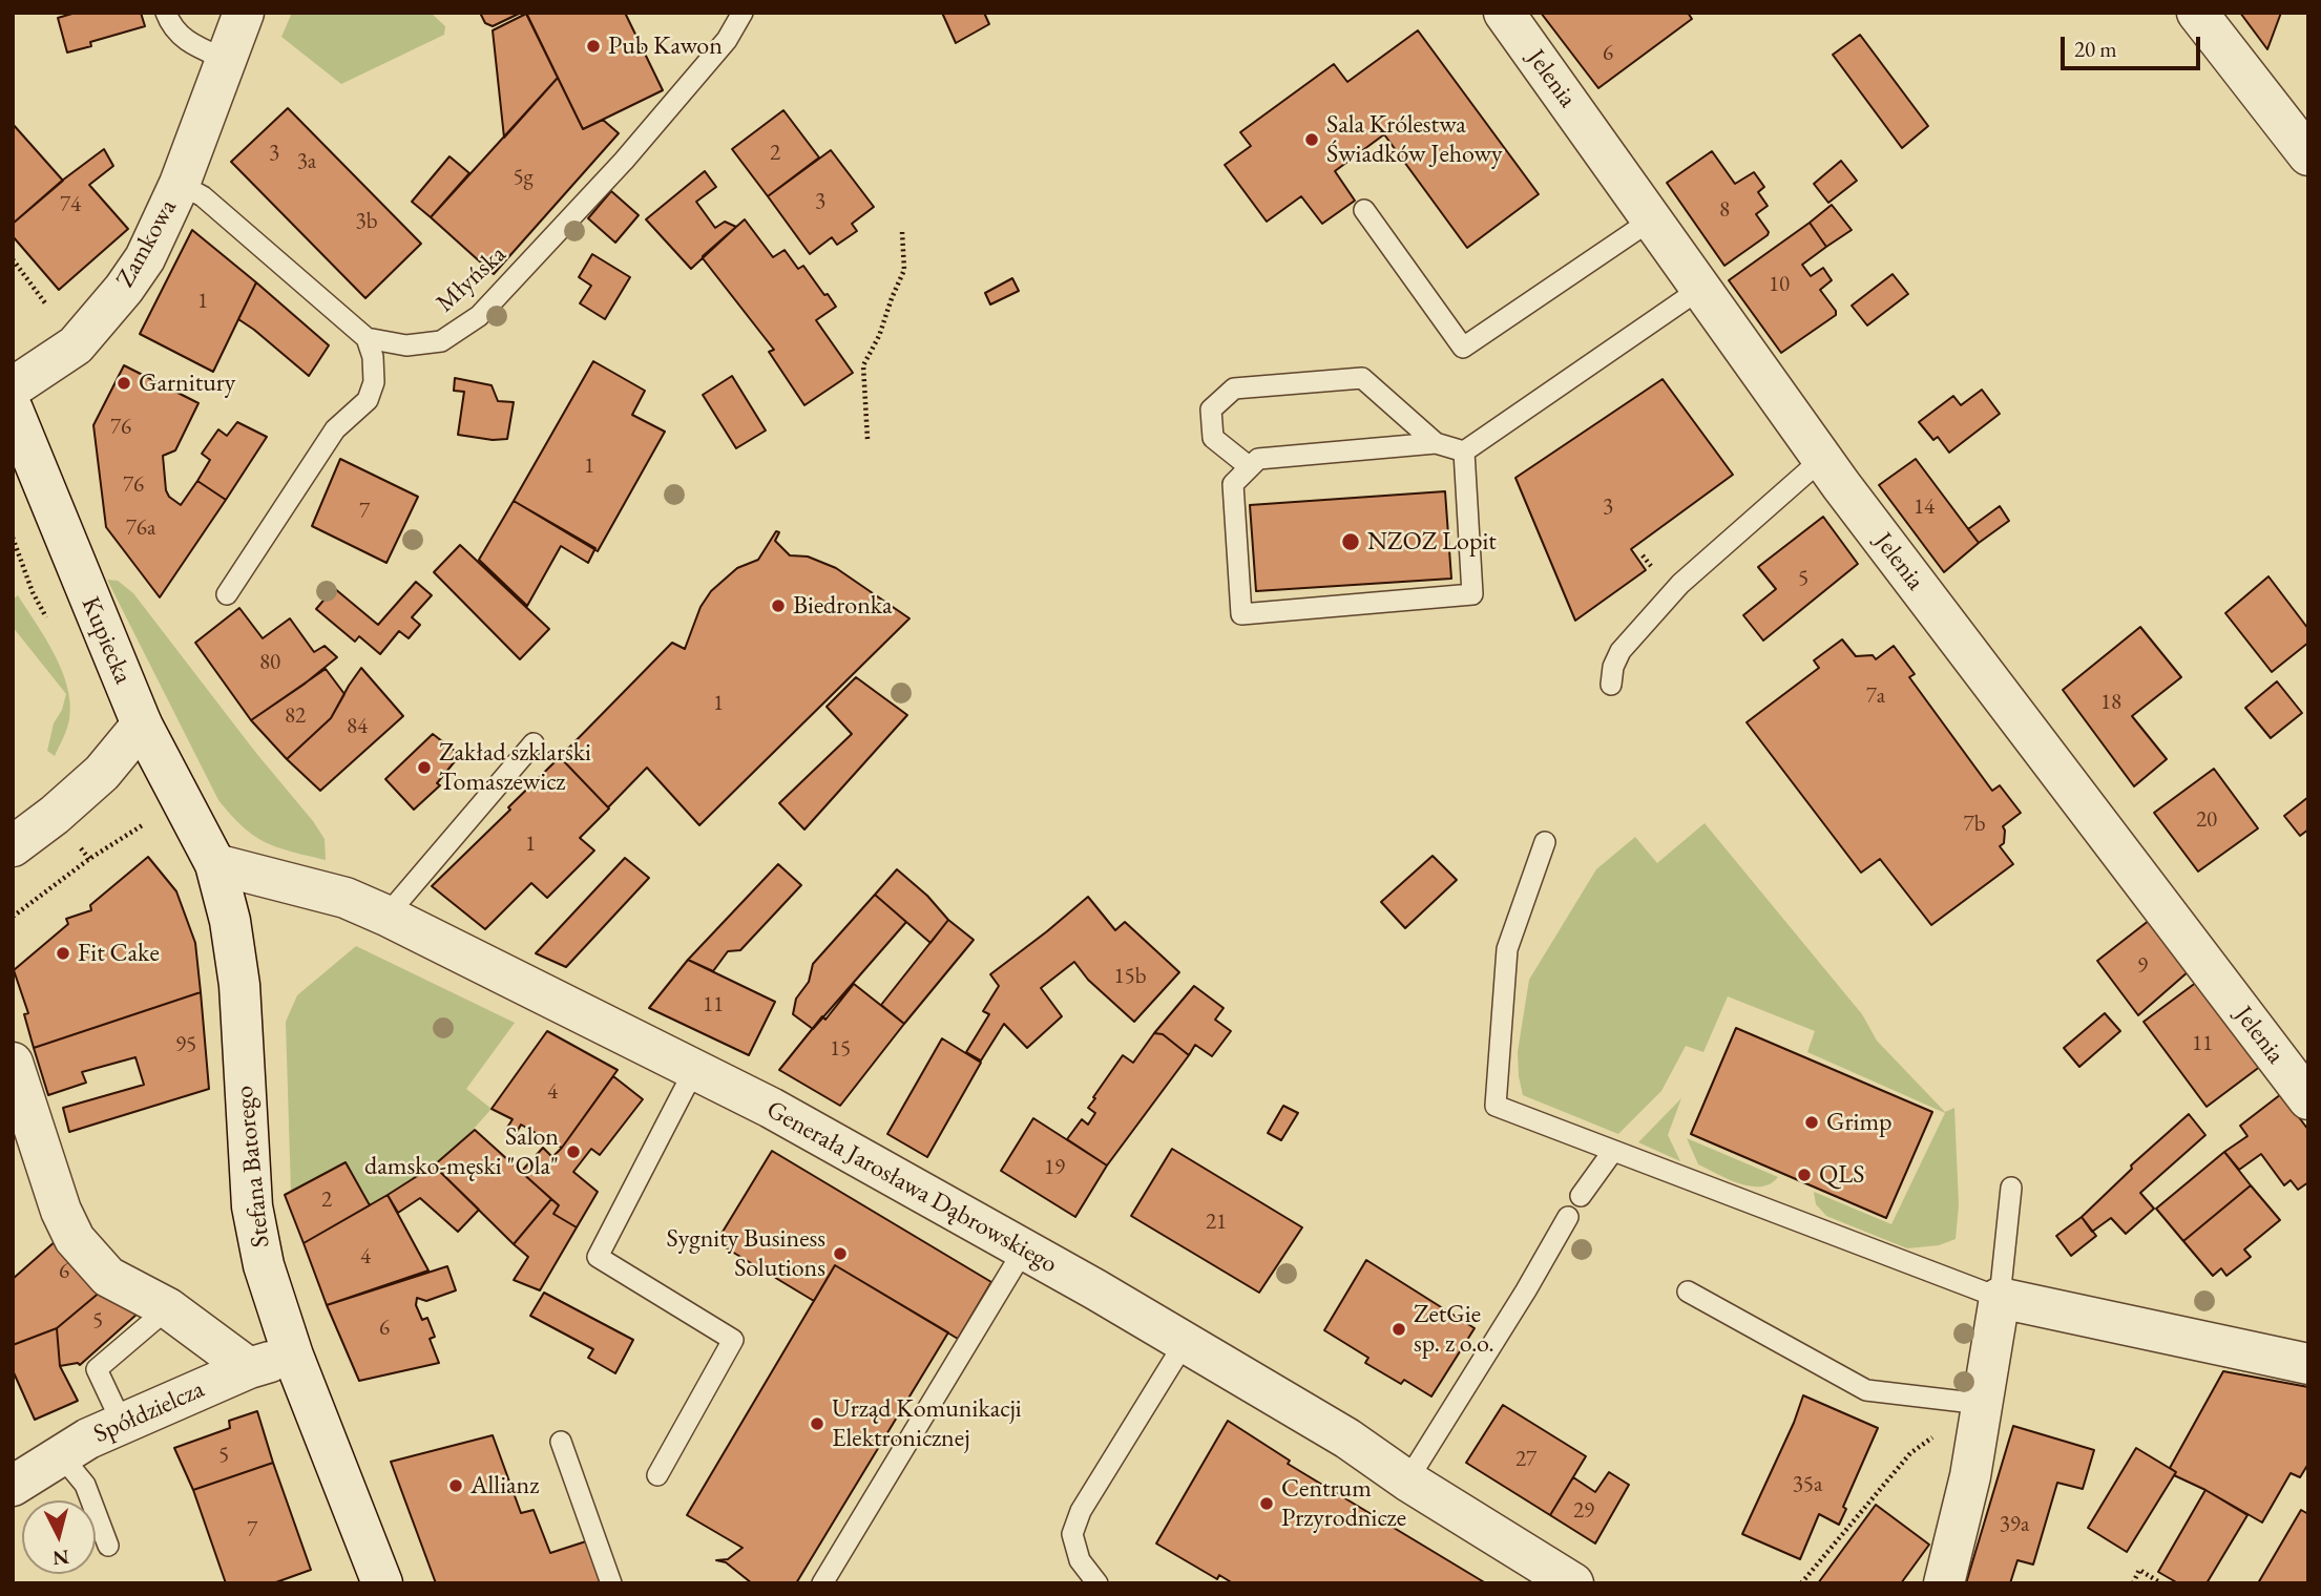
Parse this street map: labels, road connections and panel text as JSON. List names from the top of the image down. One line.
{"streets":{"street":["Jelenia","Zamkowa","Kupiecka","Stefana Batorego","Generała Jarosława Dąbrowskiego","Spółdzielcza"],"lane":["Młyńska"]},"crossings":[["Kupiecka","Stefana Batorego"],["Kupiecka","Generała Jarosława Dąbrowskiego"],["Stefana Batorego","Generała Jarosława Dąbrowskiego"],["Stefana Batorego","Spółdzielcza"]],"places":["Pub Kawon","Sala Królestwa Świadków Jehowy","Garnitury","NZOZ Lopit","Biedronka","Zakład szklarski Tomaszewicz","Fit Cake","Grimp","Salon damsko-męski \"Ola\"","QLS","Sygnity Business Solutions","ZetGie sp. z o.o.","Urząd Komunikacji Elektronicznej","Allianz","Centrum Przyrodnicze"],"house_numbers":["6","3","2","3a","5g","3","74","8","3b","10","1","76","1","76","3","14","7","76a","5","80","7a","18","1","82","84","20","7b","1","9","15b","11","11","95","15","4","19","2","21","4","6","5","6","5","27","35a","29","39a","7"],"scale_bar":"20 m","north":"bottom"}
